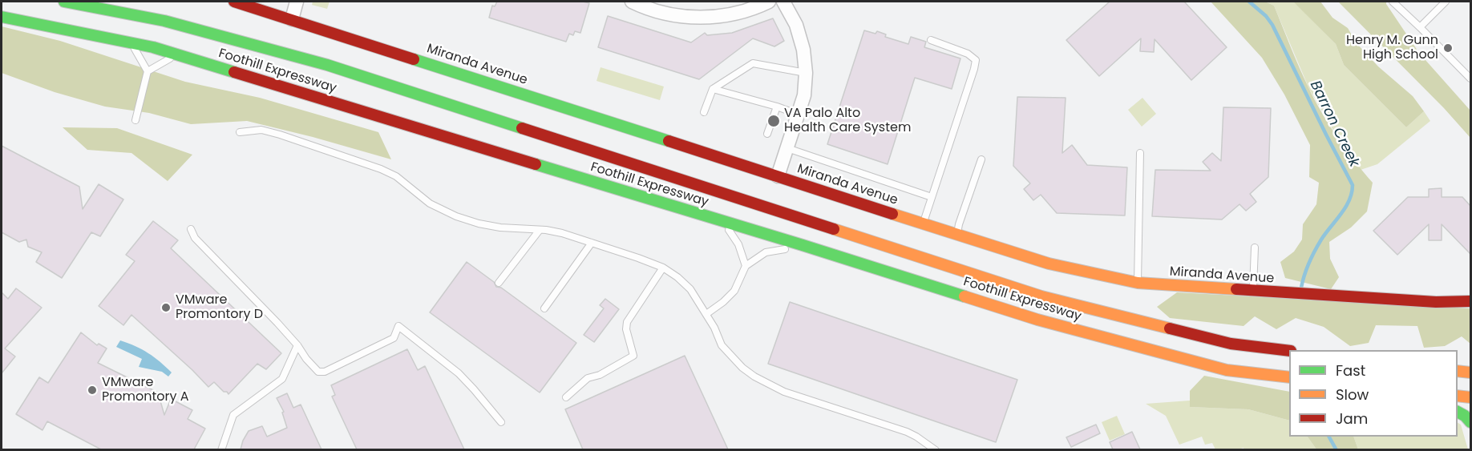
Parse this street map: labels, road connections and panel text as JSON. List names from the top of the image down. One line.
{"streets":{"main road":["Miranda Avenue","Foothill Expressway"]},"water":["Barron Creek"],"places":["Henry M. Gunn High School","VA Palo Alto Health Care System","VMware Promontory D","VMware Promontory A"],"legend":["Fast","Slow","Jam"]}
